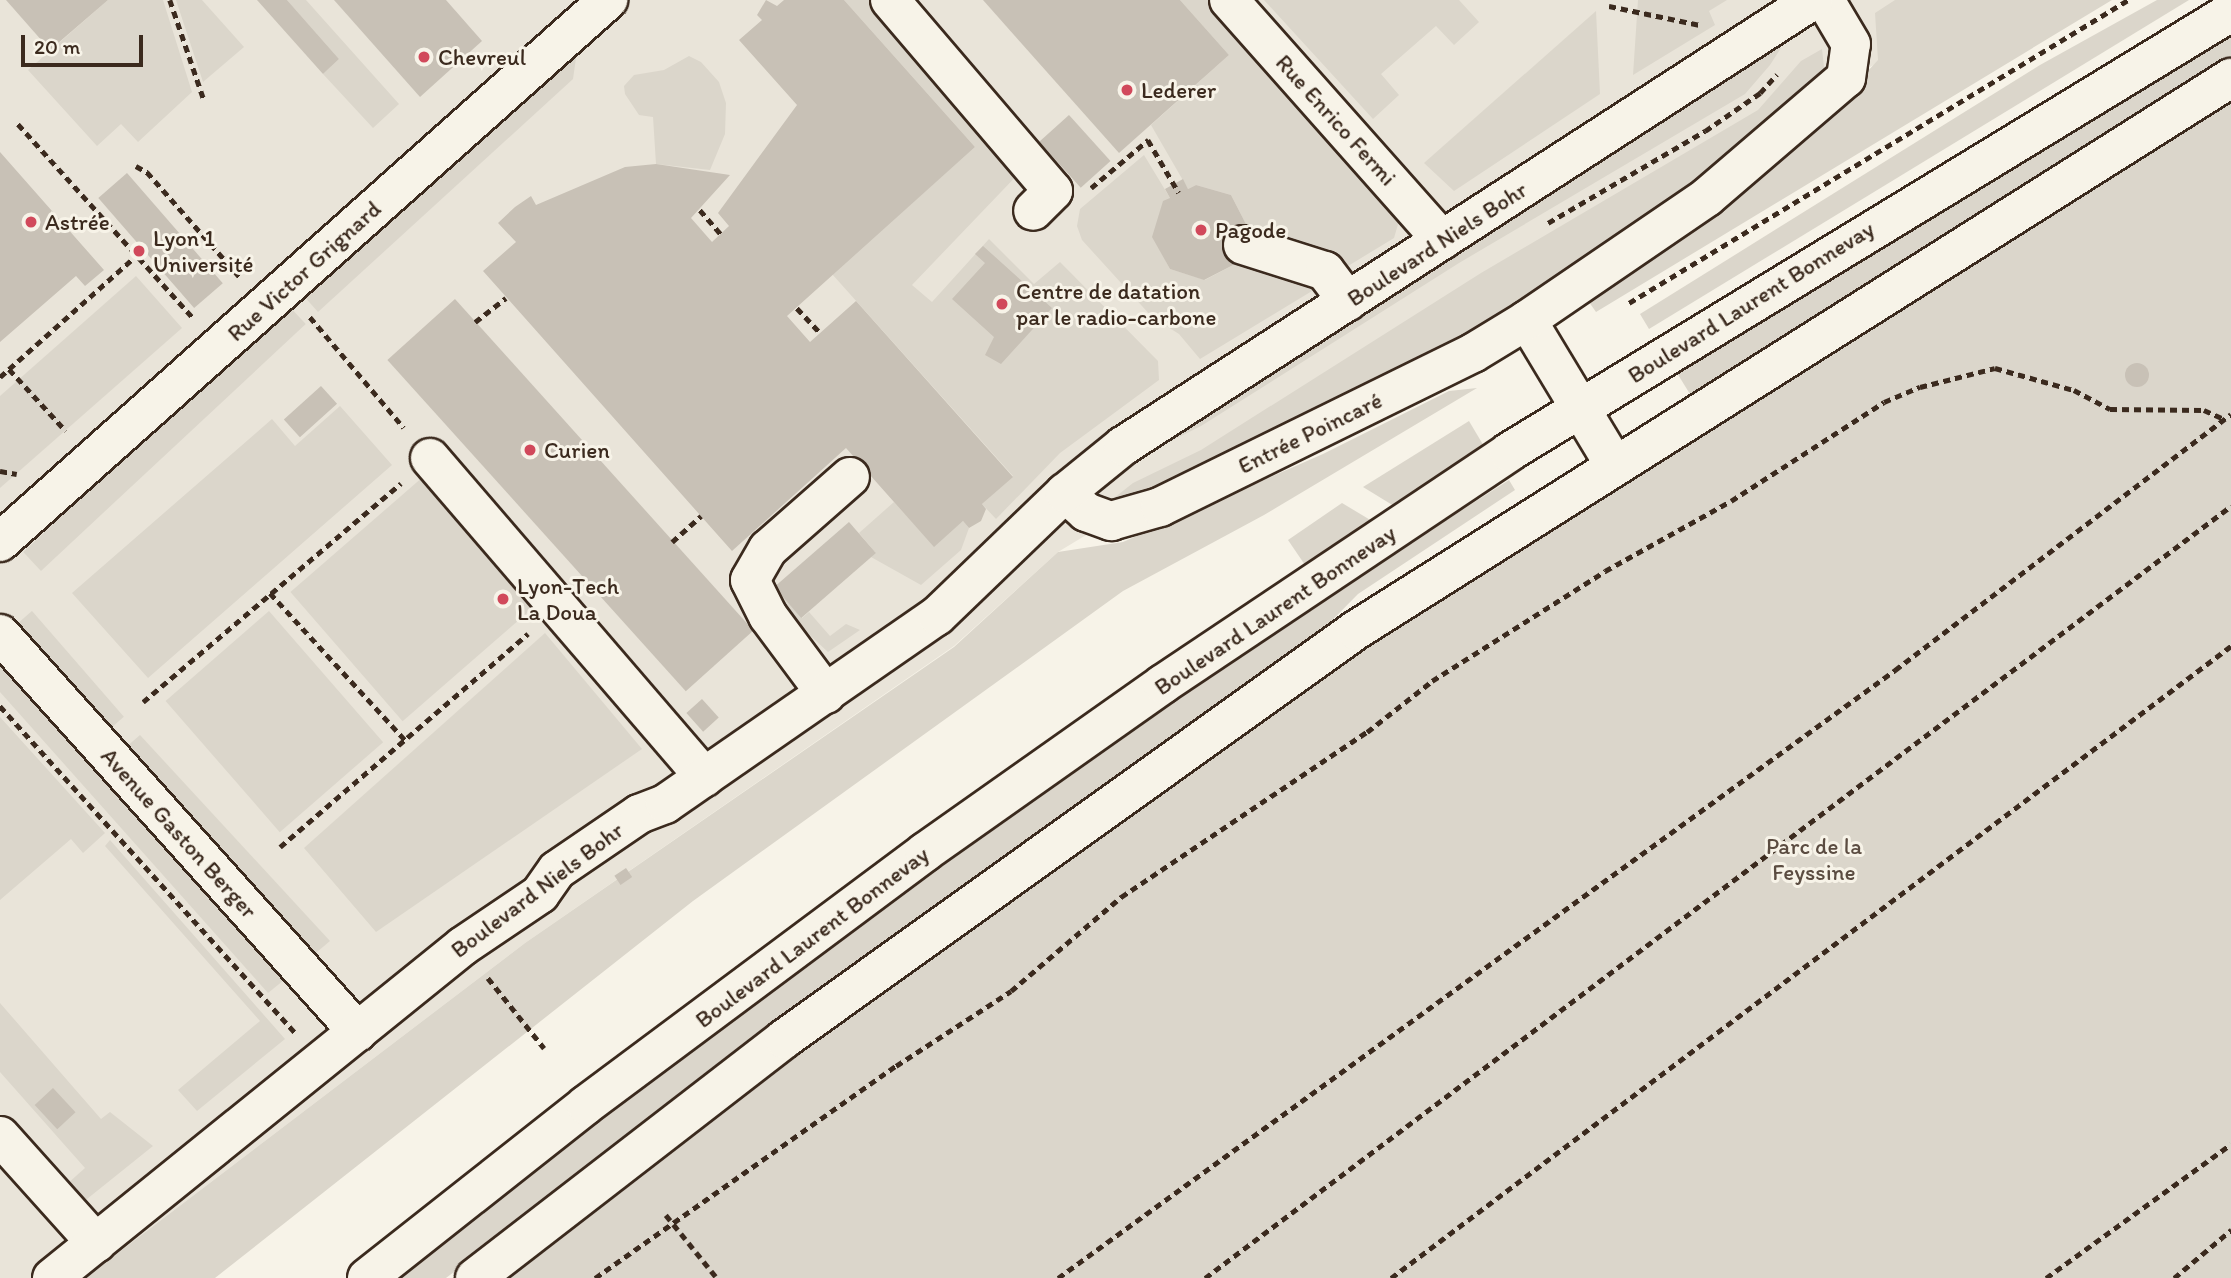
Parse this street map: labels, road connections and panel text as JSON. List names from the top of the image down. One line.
{"streets":{"street":["Rue Enrico Fermi","Boulevard Niels Bohr","Rue Victor Grignard","Boulevard Laurent Bonnevay","Entrée Poincaré","Avenue Gaston Berger"]},"crossings":[["Rue Enrico Fermi","Boulevard Niels Bohr"],["Boulevard Niels Bohr","Entrée Poincaré"],["Boulevard Niels Bohr","Avenue Gaston Berger"]],"parks":["Parc de la Feyssine"],"places":["Chevreul","Lederer","Astrée","Pagode","Lyon 1 Université","Centre de datation par le radio-carbone","Curien","Lyon-Tech La Doua"],"scale_bar":"20 m"}
